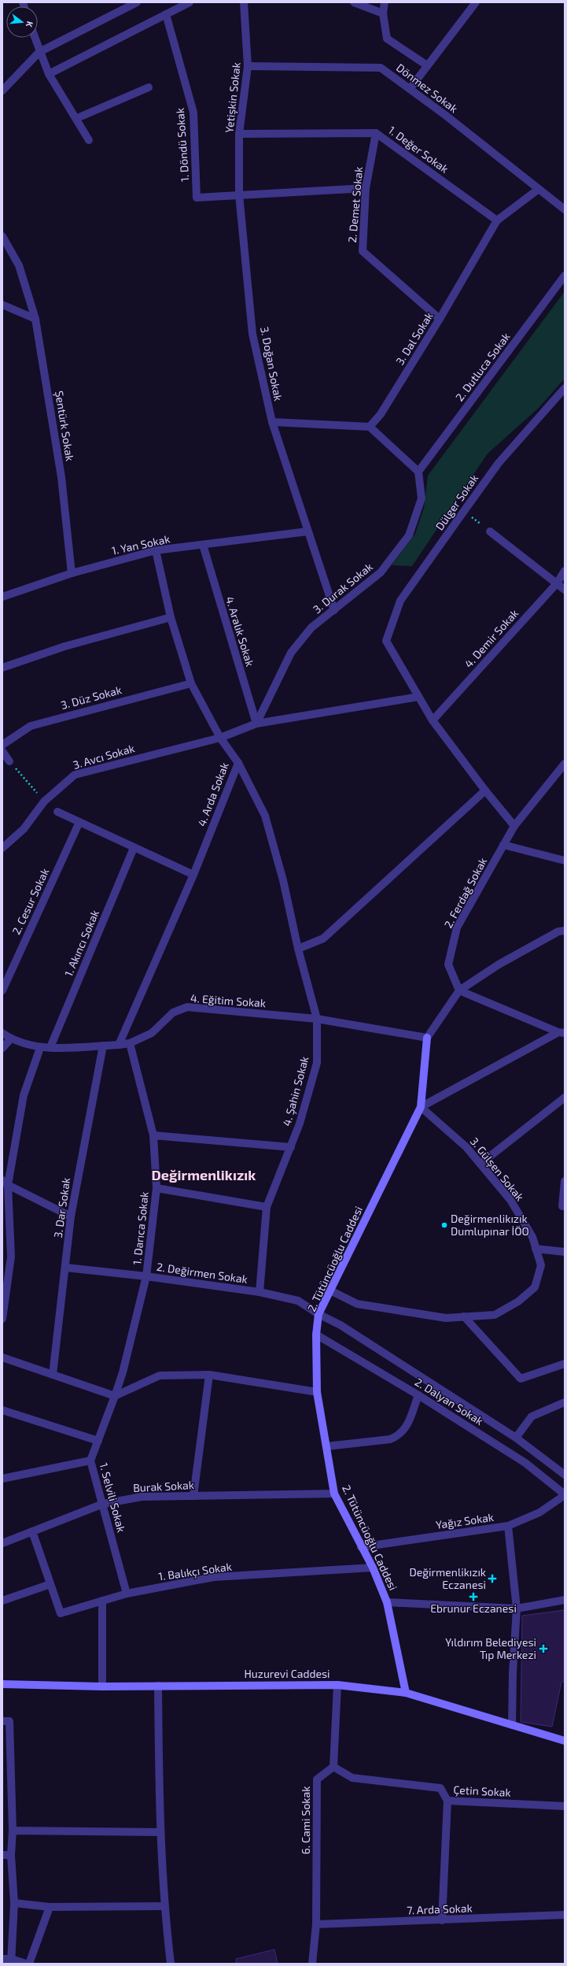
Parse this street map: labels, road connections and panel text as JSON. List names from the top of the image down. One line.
{"streets":{"street":["Dönmez Sokak","Yetişkin Sokak","1. Döndü Sokak","1. Değer Sokak","2. Demet Sokak","3. Dal Sokak","3. Doğan Sokak","2. Dutluca Sokak","Şentürk Sokak","Dülger Sokak","1. Yan Sokak","3. Durak Sokak","4. Aralık Sokak","4. Demir Sokak","3. Düz Sokak","3. Avcı Sokak","4. Arda Sokak","2. Ferdağ Sokak","2. Cesur Sokak","1. Akıncı Sokak","4. Eğitim Sokak","4. Şahin Sokak","3. Gülşen Sokak","3. Dar Sokak","1. Darıca Sokak","2. Tütüncüoğlu Caddesi","2. Değirmen Sokak","2. Dalyan Sokak","Burak Sokak","1. Selvili Sokak","Yağız Sokak","1. Balıkçı Sokak","Huzurevi Caddesi","Çetin Sokak","6. Cami Sokak","7. Arda Sokak"]},"crossings":[["Dönmez Sokak","Yetişkin Sokak"],["Dönmez Sokak","3. Dal Sokak"],["Yetişkin Sokak","1. Döndü Sokak"],["Yetişkin Sokak","1. Değer Sokak"],["Yetişkin Sokak","3. Doğan Sokak"],["1. Döndü Sokak","3. Doğan Sokak"],["1. Değer Sokak","2. Demet Sokak"],["1. Değer Sokak","3. Dal Sokak"],["2. Demet Sokak","3. Dal Sokak"],["3. Doğan Sokak","1. Yan Sokak"],["3. Doğan Sokak","3. Durak Sokak"],["2. Dutluca Sokak","3. Durak Sokak"],["Şentürk Sokak","1. Yan Sokak"],["1. Yan Sokak","4. Aralık Sokak"],["1. Yan Sokak","4. Arda Sokak"],["3. Durak Sokak","4. Aralık Sokak"],["3. Düz Sokak","4. Arda Sokak"],["3. Avcı Sokak","4. Arda Sokak"],["4. Arda Sokak","4. Eğitim Sokak"],["4. Arda Sokak","4. Şahin Sokak"],["1. Akıncı Sokak","4. Eğitim Sokak"],["4. Eğitim Sokak","4. Şahin Sokak"],["4. Eğitim Sokak","3. Dar Sokak"],["4. Eğitim Sokak","1. Darıca Sokak"],["4. Eğitim Sokak","2. Tütüncüoğlu Caddesi"],["4. Şahin Sokak","2. Değirmen Sokak"],["3. Gülşen Sokak","2. Tütüncüoğlu Caddesi"],["3. Dar Sokak","2. Değirmen Sokak"],["1. Darıca Sokak","2. Değirmen Sokak"],["1. Darıca Sokak","1. Selvili Sokak"],["2. Tütüncüoğlu Caddesi","2. Dalyan Sokak"],["2. Tütüncüoğlu Caddesi","Burak Sokak"],["2. Tütüncüoğlu Caddesi","Yağız Sokak"],["2. Tütüncüoğlu Caddesi","1. Balıkçı Sokak"],["2. Tütüncüoğlu Caddesi","Huzurevi Caddesi"],["2. Dalyan Sokak","Yağız Sokak"],["Burak Sokak","1. Selvili Sokak"],["1. Selvili Sokak","1. Balıkçı Sokak"],["Çetin Sokak","6. Cami Sokak"],["6. Cami Sokak","7. Arda Sokak"]],"districts":["Değirmenlikızık"],"places":{"other":["Değirmenlikızık Dumlupınar İÖO"],"health":["Değirmenlikızık Eczanesi","Ebrunur Eczanesi","Yıldırım Belediyesi Tıp Merkezi"]},"north":"right"}
